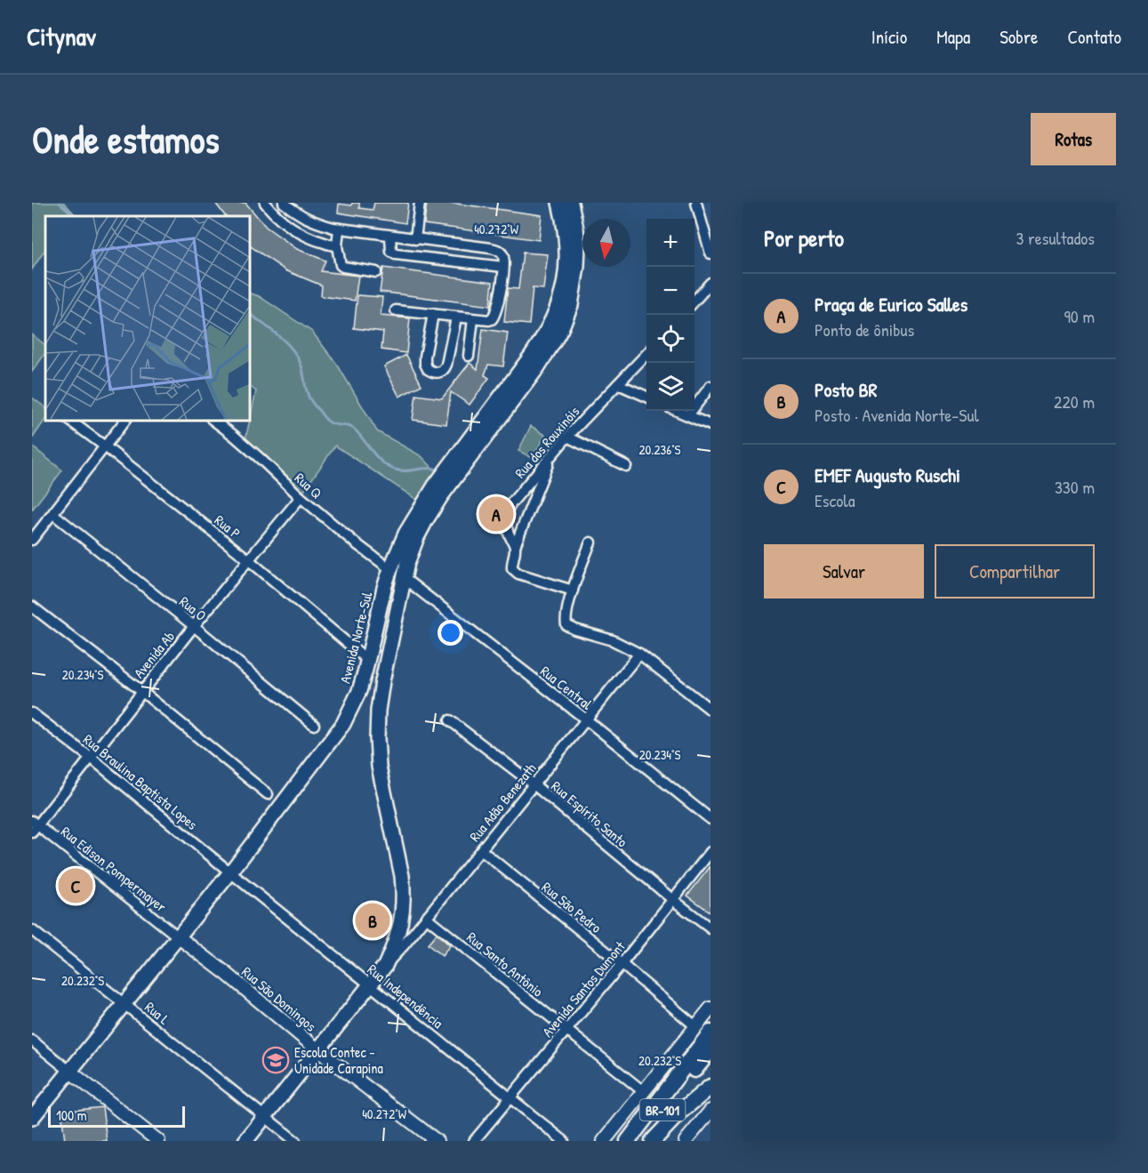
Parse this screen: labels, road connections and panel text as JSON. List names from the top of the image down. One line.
{"streets":{"main road":["Avenida Norte-Sul","BR-101"],"street":["Rua dos Rouxinóis","Rua Q","Rua P","Rua O","Avenida Ab","Rua Central","Rua Braulina Baptista Lopes","Rua Adão Benezath","Rua Espírito Santo","Rua Edison Pompermayer","Rua São Pedro","Rua Santo Antônio","Avenida Santos Dumont","Rua Independência","Rua São Domingos","Rua L"]},"crossings":[["Rua Q","Avenida Norte-Sul"],["Rua Q","Avenida Ab"],["Rua P","Avenida Norte-Sul"],["Rua P","Avenida Ab"],["Rua O","Avenida Ab"],["Avenida Norte-Sul","Rua Braulina Baptista Lopes"],["Avenida Norte-Sul","Rua Edison Pompermayer"],["Avenida Norte-Sul","Rua Independência"],["Avenida Norte-Sul","Rua São Domingos"],["Avenida Norte-Sul","Rua L"],["Avenida Ab","Rua Braulina Baptista Lopes"],["Avenida Ab","Rua Edison Pompermayer"],["Rua Central","Rua Adão Benezath"],["Rua Braulina Baptista Lopes","Rua Independência"],["Rua Adão Benezath","Rua Espírito Santo"],["Rua Adão Benezath","Rua São Pedro"],["Rua Adão Benezath","Rua Santo Antônio"],["Rua Espírito Santo","Avenida Santos Dumont"],["Rua Edison Pompermayer","Rua São Domingos"],["Rua São Pedro","Avenida Santos Dumont"],["Rua Santo Antônio","Avenida Santos Dumont"],["Avenida Santos Dumont","Rua Independência"]],"places":{"school or university":["Escola Contec - Unidade Carapina"]},"scale_bar":"100 m","north":"bottom","page":{"header":"Citynav","nav":["Início","Mapa","Sobre","Contato"],"buttons":["Rotas",["Salvar","Compartilhar"]],"title":"Onde estamos","heading":["Por perto","3 resultados"],"map_buttons":["+","−"],"list":[{"mark":"A","name":"Praça de Eurico Salles","note":"Ponto de ônibus","value":"90 m"},{"mark":"B","name":"Posto BR","note":"Posto · Avenida Norte-Sul","value":"220 m"},{"mark":"C","name":"EMEF Augusto Ruschi","note":"Escola","value":"330 m"}],"pins":["A","C","B"],"scale":"100 m"},"coordinates":["40.272°W","20.236°S","20.234°S","20.232°S"]}
